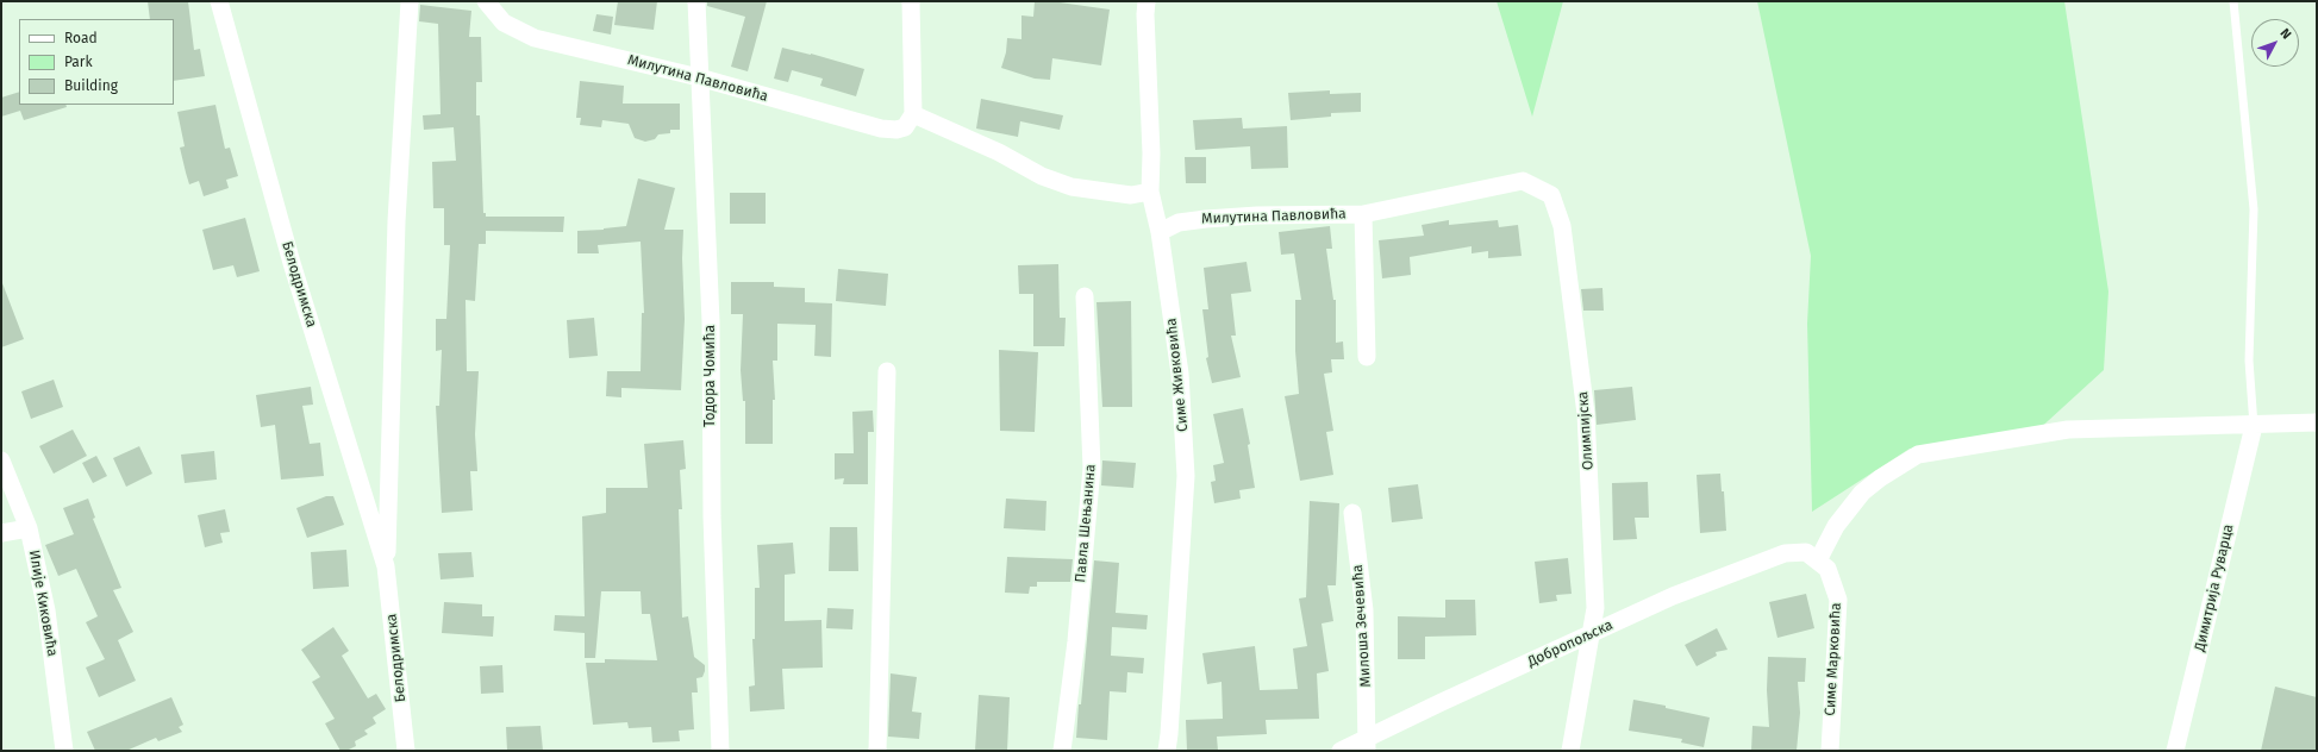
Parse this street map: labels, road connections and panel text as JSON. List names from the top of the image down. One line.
{"streets":{"street":["Милутина Павловића","Белодримска","Симе Живковића","Тодора Чомића","Олимпијска","Павла Шењанина","Димитрија Руварца","Илије Киковића","Милоша Зечевића","Добропољска","Симе Марковића"]},"crossings":[["Милутина Павловића","Симе Живковића"],["Милутина Павловића","Тодора Чомића"],["Милутина Павловића","Олимпијска"],["Олимпијска","Добропољска"],["Милоша Зечевића","Добропољска"],["Добропољска","Симе Марковића"]],"legend":["Road","Park","Building"],"north":"top right"}
